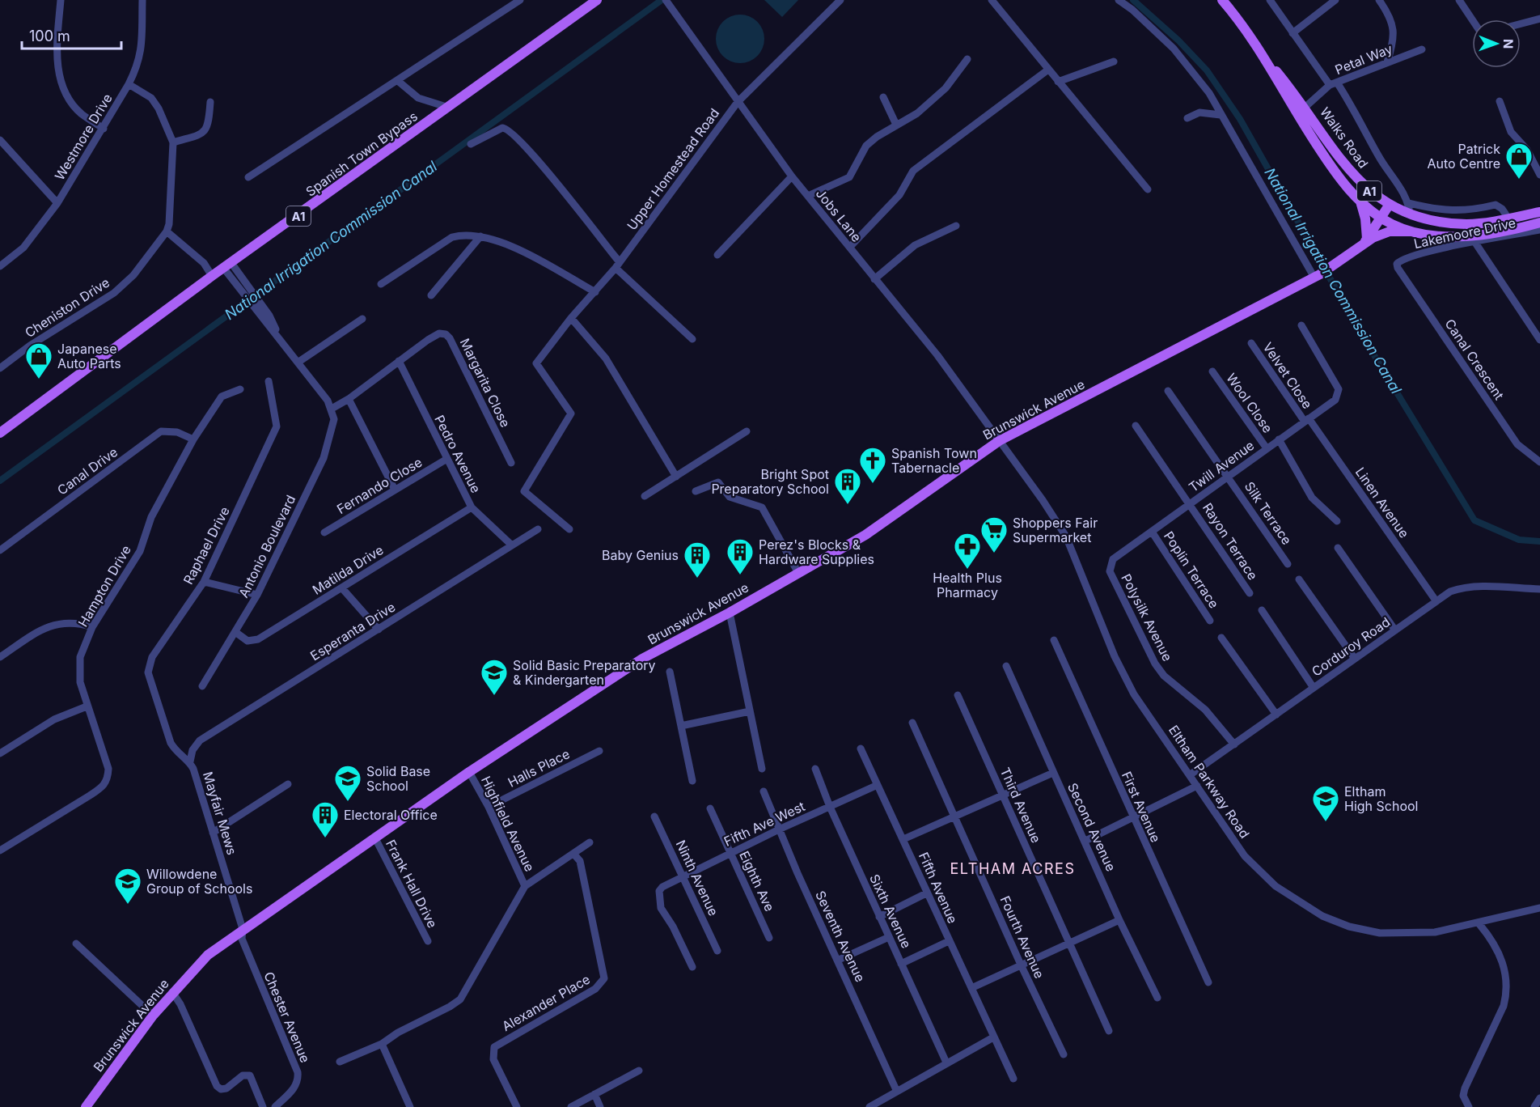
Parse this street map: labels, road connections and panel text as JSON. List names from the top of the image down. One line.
{"streets":{"main road":["Walks Road","Spanish Town Bypass","A1","Brunswick Avenue"],"street":["Petal Way","Westmore Drive","Upper Homestead Road","Jobs Lane","Lakemoore Drive","Cheniston Drive","Canal Crescent","Velvet Close","Margarita Close","Wool Close","Pedro Avenue","Twill Avenue","Canal Drive","Fernando Close","Linen Avenue","Silk Terrace","Rayon Terrace","Raphael Drive","Antonio Boulevard","Matilda Drive","Poplin Terrace","Hampton Drive","Polysilk Avenue","Esperanta Drive","Corduroy Road","Halls Place","Eltham Parkway Road","Third Avenue","First Avenue","Mayfair Mews","Highfield Avenue","Fifth Ave West","Second Avenue","Ninth Avenue","Eighth Ave","Frank Hall Drive","Fifth Avenue","Sixth Avenue","Seventh Avenue","Fourth Avenue","Alexander Place","Chester Avenue"]},"crossings":[["Westmore Drive","Cheniston Drive"],["Walks Road","A1"],["Walks Road","Brunswick Avenue"],["Upper Homestead Road","Jobs Lane"],["A1","Brunswick Avenue"],["Jobs Lane","Brunswick Avenue"],["Jobs Lane","Eltham Parkway Road"],["Lakemoore Drive","Canal Crescent"],["Velvet Close","Twill Avenue"],["Velvet Close","Linen Avenue"],["Margarita Close","Pedro Avenue"],["Margarita Close","Antonio Boulevard"],["Wool Close","Twill Avenue"],["Brunswick Avenue","Eltham Parkway Road"],["Brunswick Avenue","Mayfair Mews"],["Brunswick Avenue","Highfield Avenue"],["Brunswick Avenue","Frank Hall Drive"],["Brunswick Avenue","Chester Avenue"],["Pedro Avenue","Fernando Close"],["Pedro Avenue","Matilda Drive"],["Pedro Avenue","Esperanta Drive"],["Twill Avenue","Linen Avenue"],["Twill Avenue","Silk Terrace"],["Twill Avenue","Rayon Terrace"],["Twill Avenue","Poplin Terrace"],["Twill Avenue","Polysilk Avenue"],["Canal Drive","Hampton Drive"],["Linen Avenue","Corduroy Road"],["Raphael Drive","Esperanta Drive"],["Raphael Drive","Mayfair Mews"],["Antonio Boulevard","Matilda Drive"],["Polysilk Avenue","Corduroy Road"],["Esperanta Drive","Mayfair Mews"],["Corduroy Road","Eltham Parkway Road"],["Halls Place","Highfield Avenue"],["Mayfair Mews","Chester Avenue"],["Fifth Ave West","Ninth Avenue"],["Fifth Ave West","Eighth Ave"],["Fifth Ave West","Fifth Avenue"],["Fifth Ave West","Sixth Avenue"],["Fifth Ave West","Seventh Avenue"]],"districts":["ELTHAM ACRES"],"water":["National Irrigation Commission Canal"],"places":{"shop":["Patrick Auto Centre","Japanese Auto Parts"],"church":["Spanish Town Tabernacle"],"building":["Bright Spot Preparatory School","Perez's Blocks & Hardware Supplies","Baby Genius","Electoral Office"],"supermarket":["Shoppers Fair Supermarket"],"pharmacy":["Health Plus Pharmacy"],"school or university":["Solid Basic Preparatory & Kindergarten","Solid Base School","Eltham High School","Willowdene Group of Schools"]},"scale_bar":"100 m","north":"right"}
